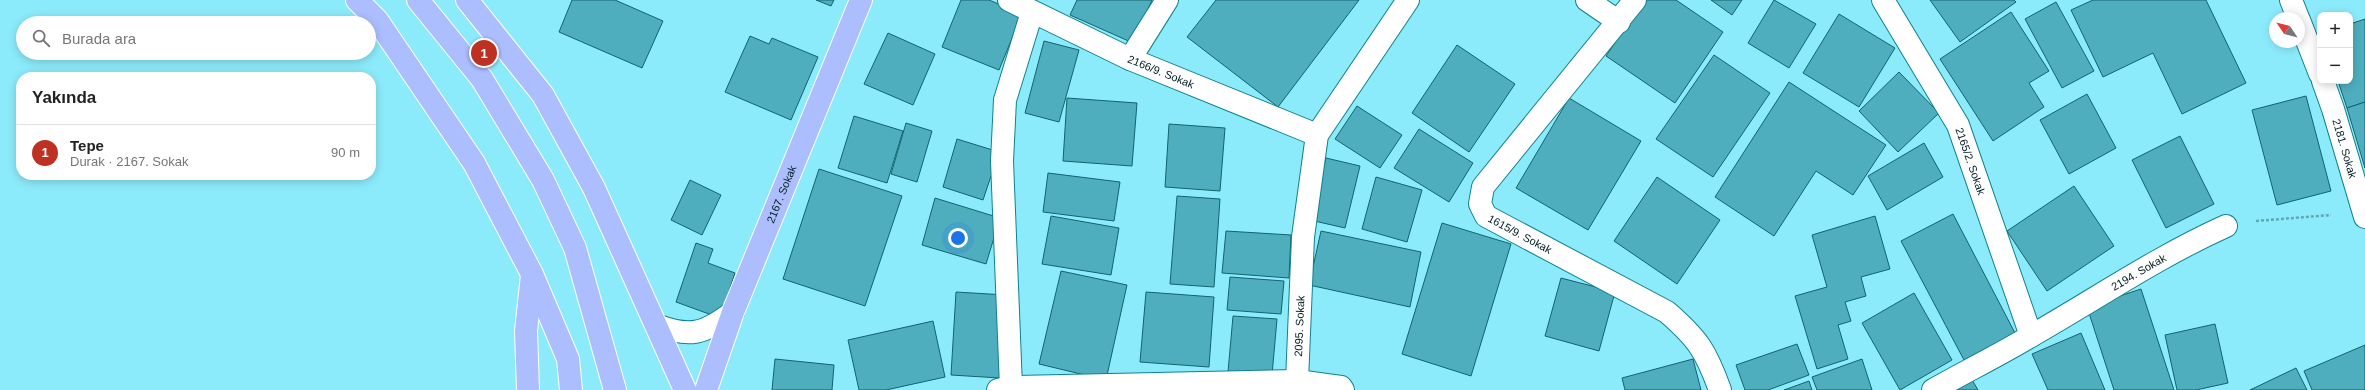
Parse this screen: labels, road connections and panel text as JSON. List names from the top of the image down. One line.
{"streets":{"main road":["2167. Sokak"],"street":["2166/9. Sokak","2181. Sokak","2165/2. Sokak","1615/9. Sokak","2194. Sokak","2095. Sokak"]},"crossings":[["2166/9. Sokak","2095. Sokak"],["2165/2. Sokak","2194. Sokak"]],"north":"top left","page":{"map_buttons":["+","−"],"search":"Burada ara","pins":"1","heading":"Yakında","list":[{"mark":"1","name":"Tepe","note":"Durak · 2167. Sokak","value":"90 m"}]}}
